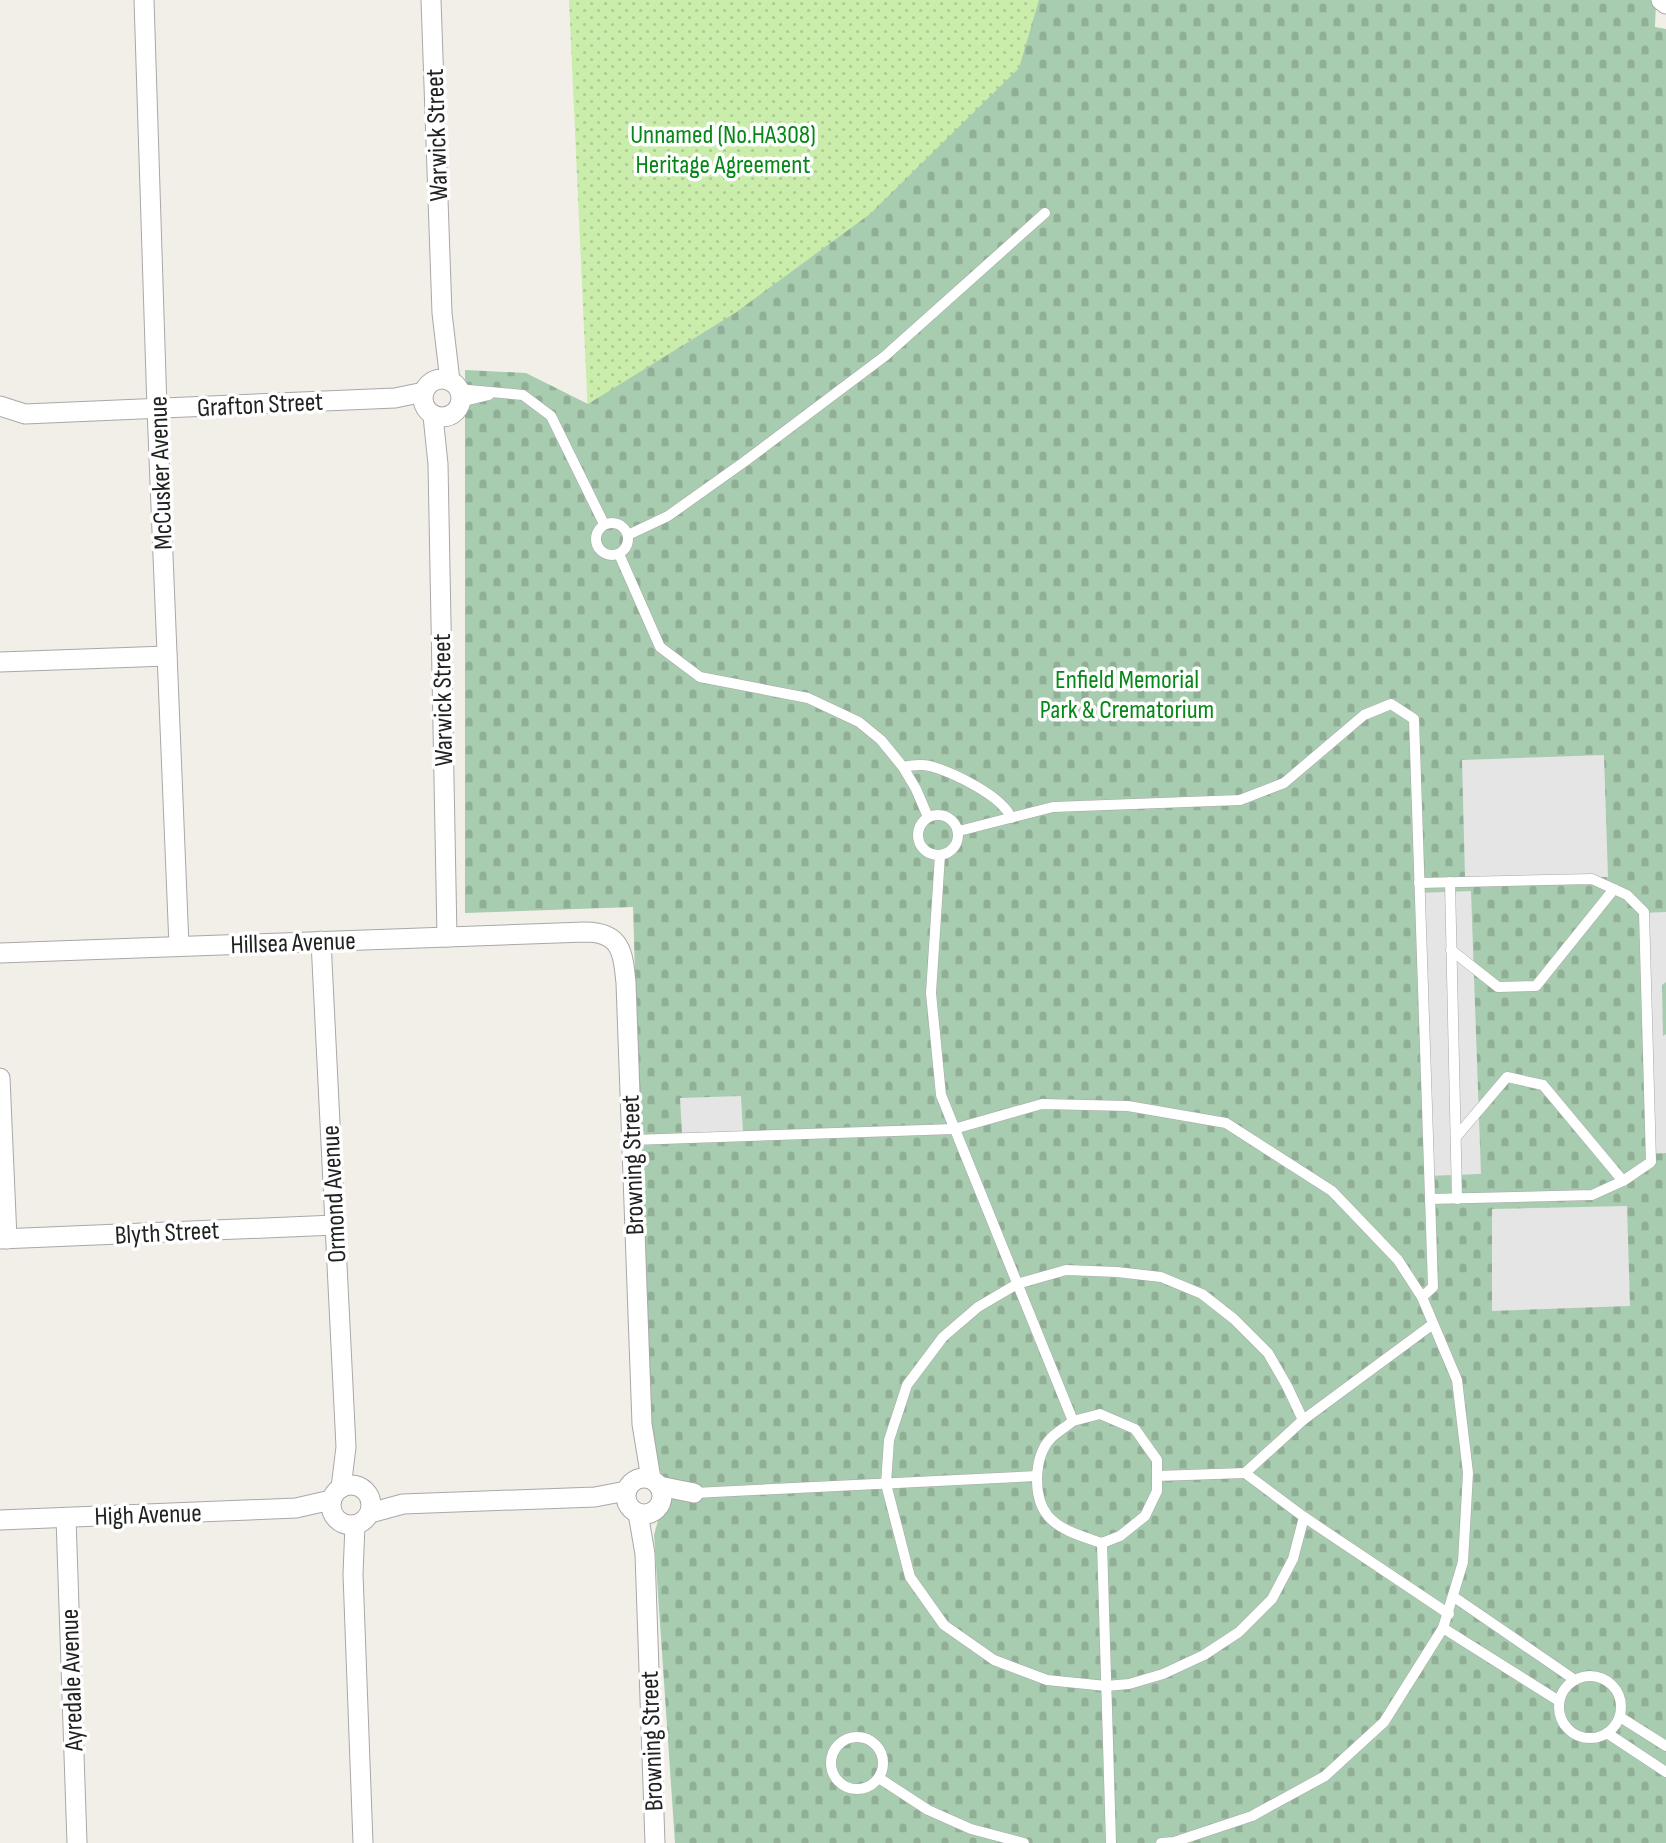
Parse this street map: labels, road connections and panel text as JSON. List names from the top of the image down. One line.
{"streets":{"street":["Warwick Street","Grafton Street","McCusker Avenue","Hillsea Avenue","Browning Street","Ormond Avenue","Blyth Street","High Avenue","Ayredale Avenue"]},"crossings":[["Warwick Street","Grafton Street"],["Warwick Street","Hillsea Avenue"],["Grafton Street","McCusker Avenue"],["McCusker Avenue","Hillsea Avenue"],["Hillsea Avenue","Browning Street"],["Hillsea Avenue","Ormond Avenue"],["Browning Street","High Avenue"],["Ormond Avenue","Blyth Street"],["Ormond Avenue","High Avenue"],["High Avenue","Ayredale Avenue"]],"parks":["Unnamed (No.HA308) Heritage Agreement","Enfield Memorial Park & Crematorium"]}
